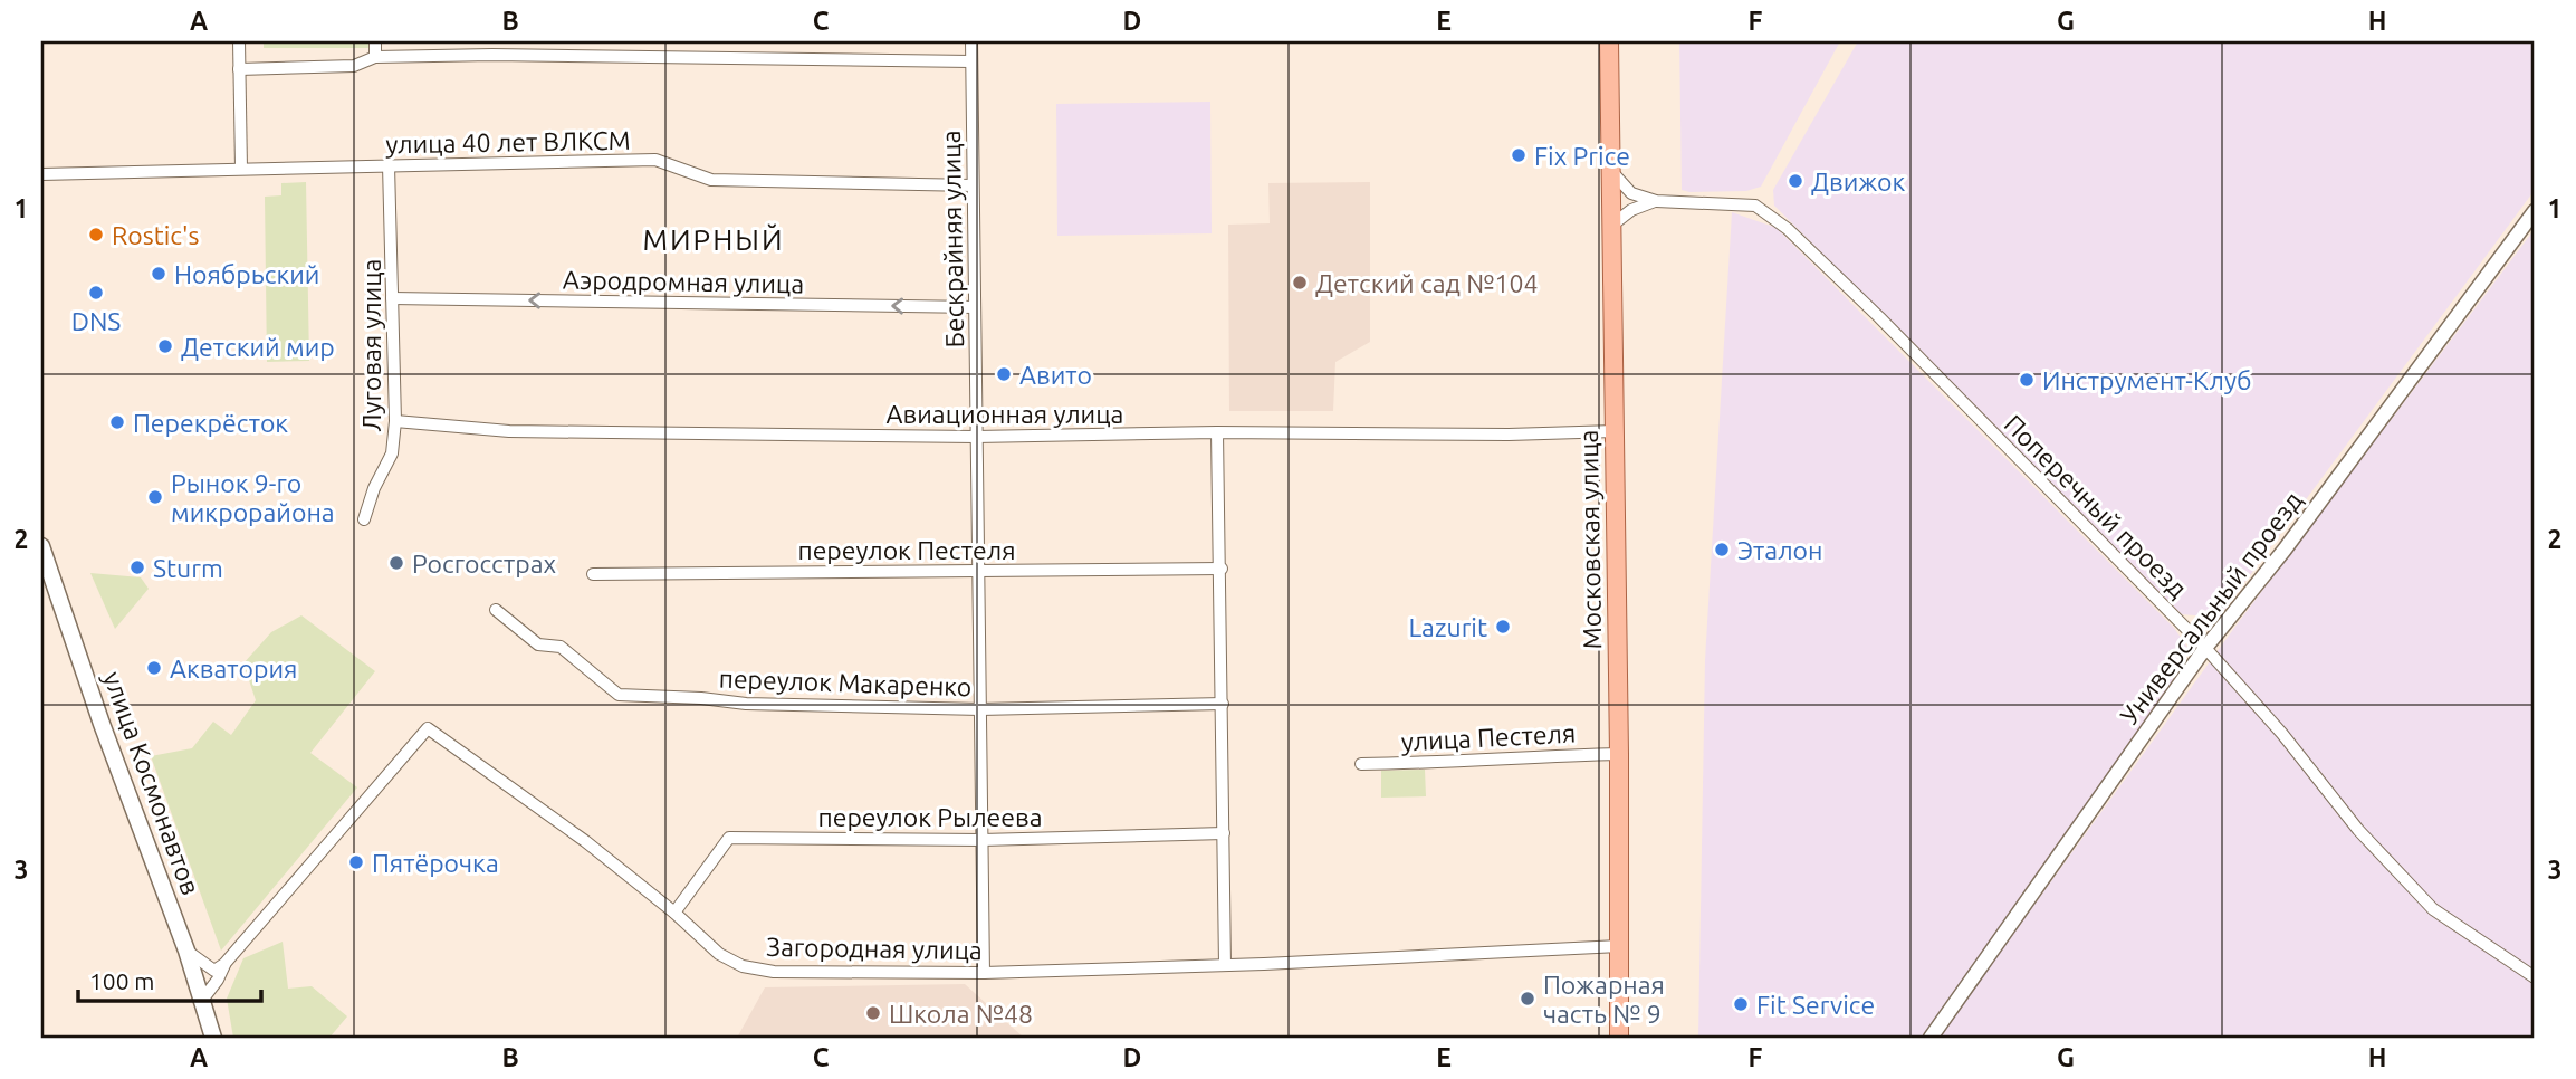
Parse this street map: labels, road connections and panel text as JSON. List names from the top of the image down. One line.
{"streets":{"main road":["Московская улица","улица Космонавтов"],"street":["улица 40 лет ВЛКСМ","Бескрайняя улица","Аэродромная улица","Луговая улица","Авиационная улица","Поперечный проезд","переулок Пестеля","Универсальный проезд","переулок Макаренко","улица Пестеля","переулок Рылеева","Загородная улица"]},"crossings":[["улица 40 лет ВЛКСМ","Бескрайняя улица"],["улица 40 лет ВЛКСМ","Луговая улица"],["Бескрайняя улица","Аэродромная улица"],["Бескрайняя улица","Авиационная улица"],["Бескрайняя улица","переулок Пестеля"],["Бескрайняя улица","переулок Макаренко"],["Бескрайняя улица","переулок Рылеева"],["Бескрайняя улица","Загородная улица"],["Аэродромная улица","Луговая улица"],["Луговая улица","Авиационная улица"],["Авиационная улица","Московская улица"],["Поперечный проезд","Московская улица"],["Поперечный проезд","Универсальный проезд"],["Московская улица","улица Пестеля"],["Московская улица","Загородная улица"],["улица Космонавтов","Загородная улица"],["переулок Рылеева","Загородная улица"]],"one_way":["Аэродромная улица"],"districts":["МИРНЫЙ"],"places":["Fix Price","Движок","Rostic's","Ноябрьский","Детский сад №104","DNS","Детский мир","Авито","Инструмент-Клуб","Перекрёсток","Рынок 9-го микрорайона","Эталон","Росгосстрах","Sturm","Lazurit","Акватория","Пятёрочка","Пожарная часть № 9","Fit Service","Школа №48"],"scale_bar":"100 m","grid":{"columns":["A","B","C","D","E","F","G","H"],"rows":["1","2","3"]}}
